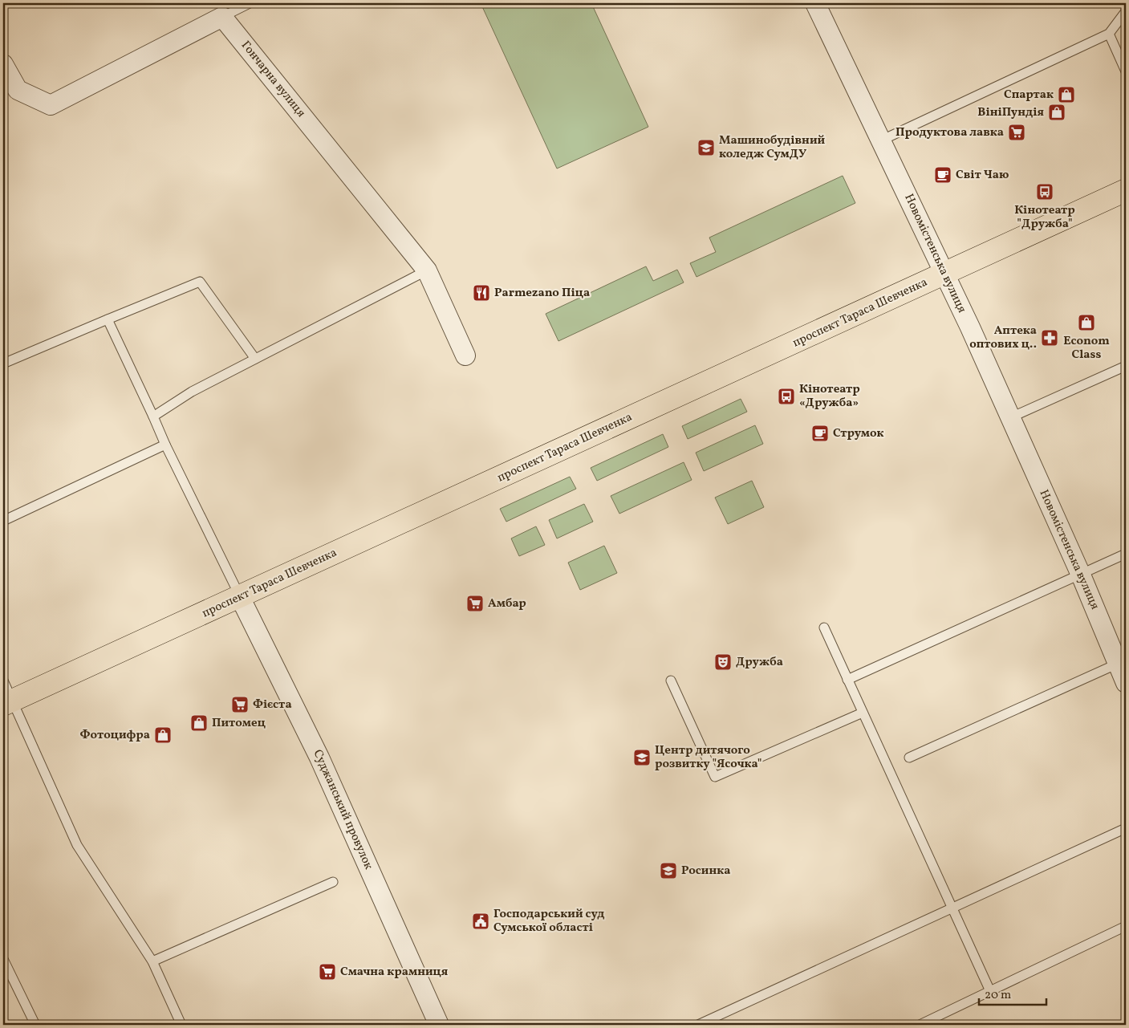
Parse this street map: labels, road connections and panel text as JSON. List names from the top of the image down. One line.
{"streets":{"main road":["проспект Тараса Шевченка"],"street":["Гончарна вулиця","Новомістенська вулиця","Суджанський провулок"]},"crossings":[["Новомістенська вулиця","проспект Тараса Шевченка"],["проспект Тараса Шевченка","Суджанський провулок"]],"places":{"shop":["Спартак","ВініПундія","Econom Class","Питомец","Фотоцифра"],"supermarket":["Продуктова лавка","Амбар","Фієста","Смачна крамниця"],"school or university":["Машинобудівний коледж СумДУ","Центр дитячого розвитку \"Ясочка\"","Росинка"],"cafe":["Світ Чаю","Струмок"],"bus stop":["Кінотеатр \"Дружба\"","Кінотеатр «Дружба»"],"restaurant":["Parmezano Піца"],"pharmacy":["Аптека оптових ц.."],"theatre":["Дружба"],"public building":["Господарський суд Сумської області"]},"scale_bar":"20 m"}
